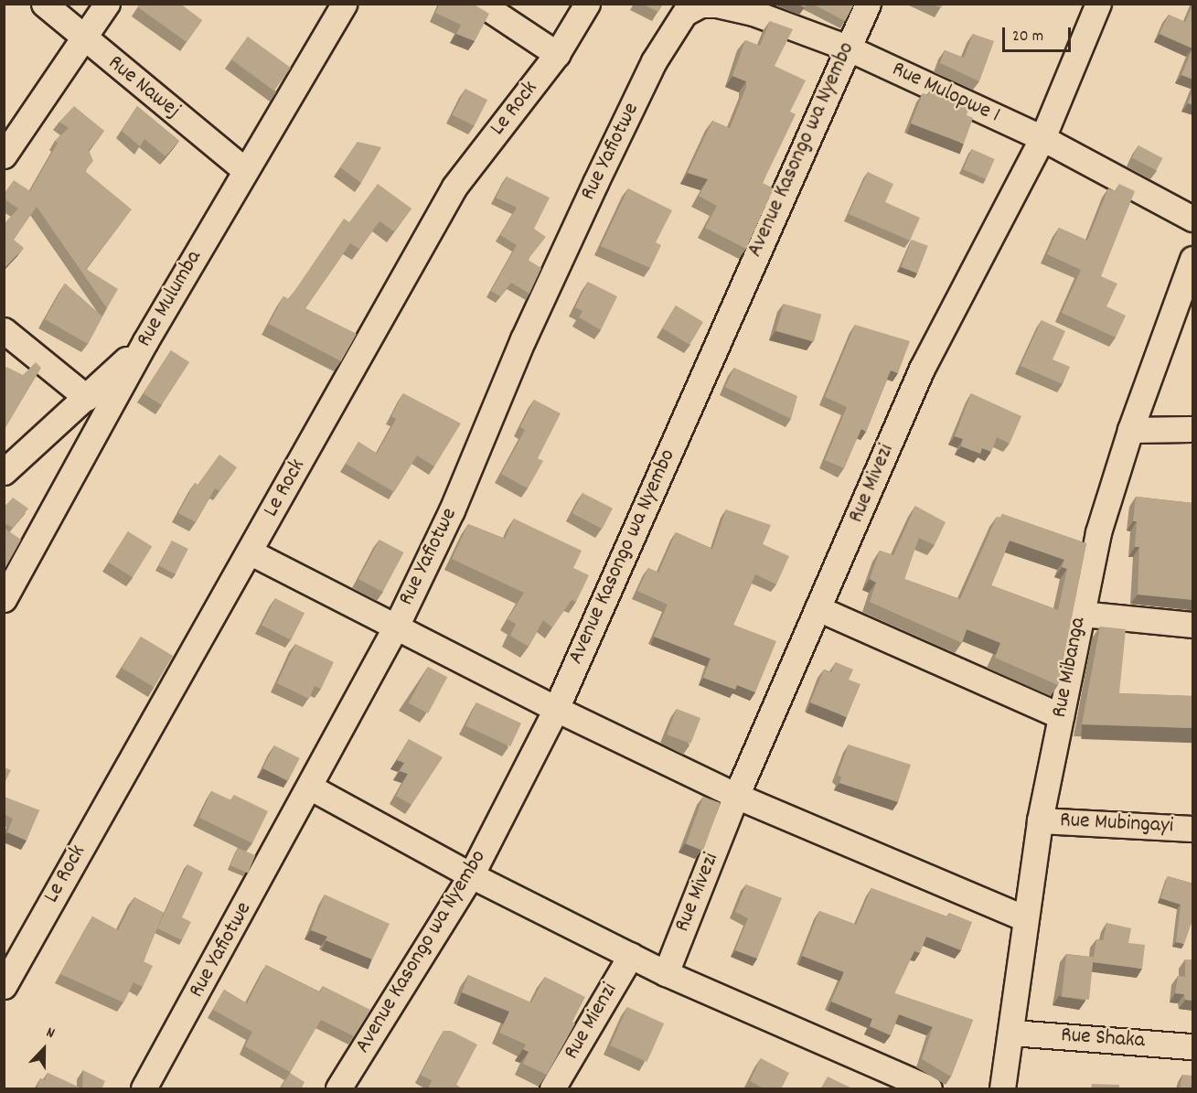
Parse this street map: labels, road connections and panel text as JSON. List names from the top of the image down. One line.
{"streets":{"street":["Rue Nawej","Rue Mulopwe 1","Le Rock","Avenue Kasongo wa Nyembo","Rue Yafiotwe","Rue Mulumba","Rue Mivezi","Rue Mibanga","Rue Mubingayi","Rue Mienzi","Rue Shaka"]},"crossings":[["Rue Nawej","Rue Mulumba"],["Rue Mulopwe 1","Avenue Kasongo wa Nyembo"],["Rue Mulopwe 1","Rue Yafiotwe"],["Rue Mulopwe 1","Rue Mivezi"],["Rue Mibanga","Rue Mubingayi"],["Rue Mibanga","Rue Shaka"]],"scale_bar":"20 m","north":"top"}
